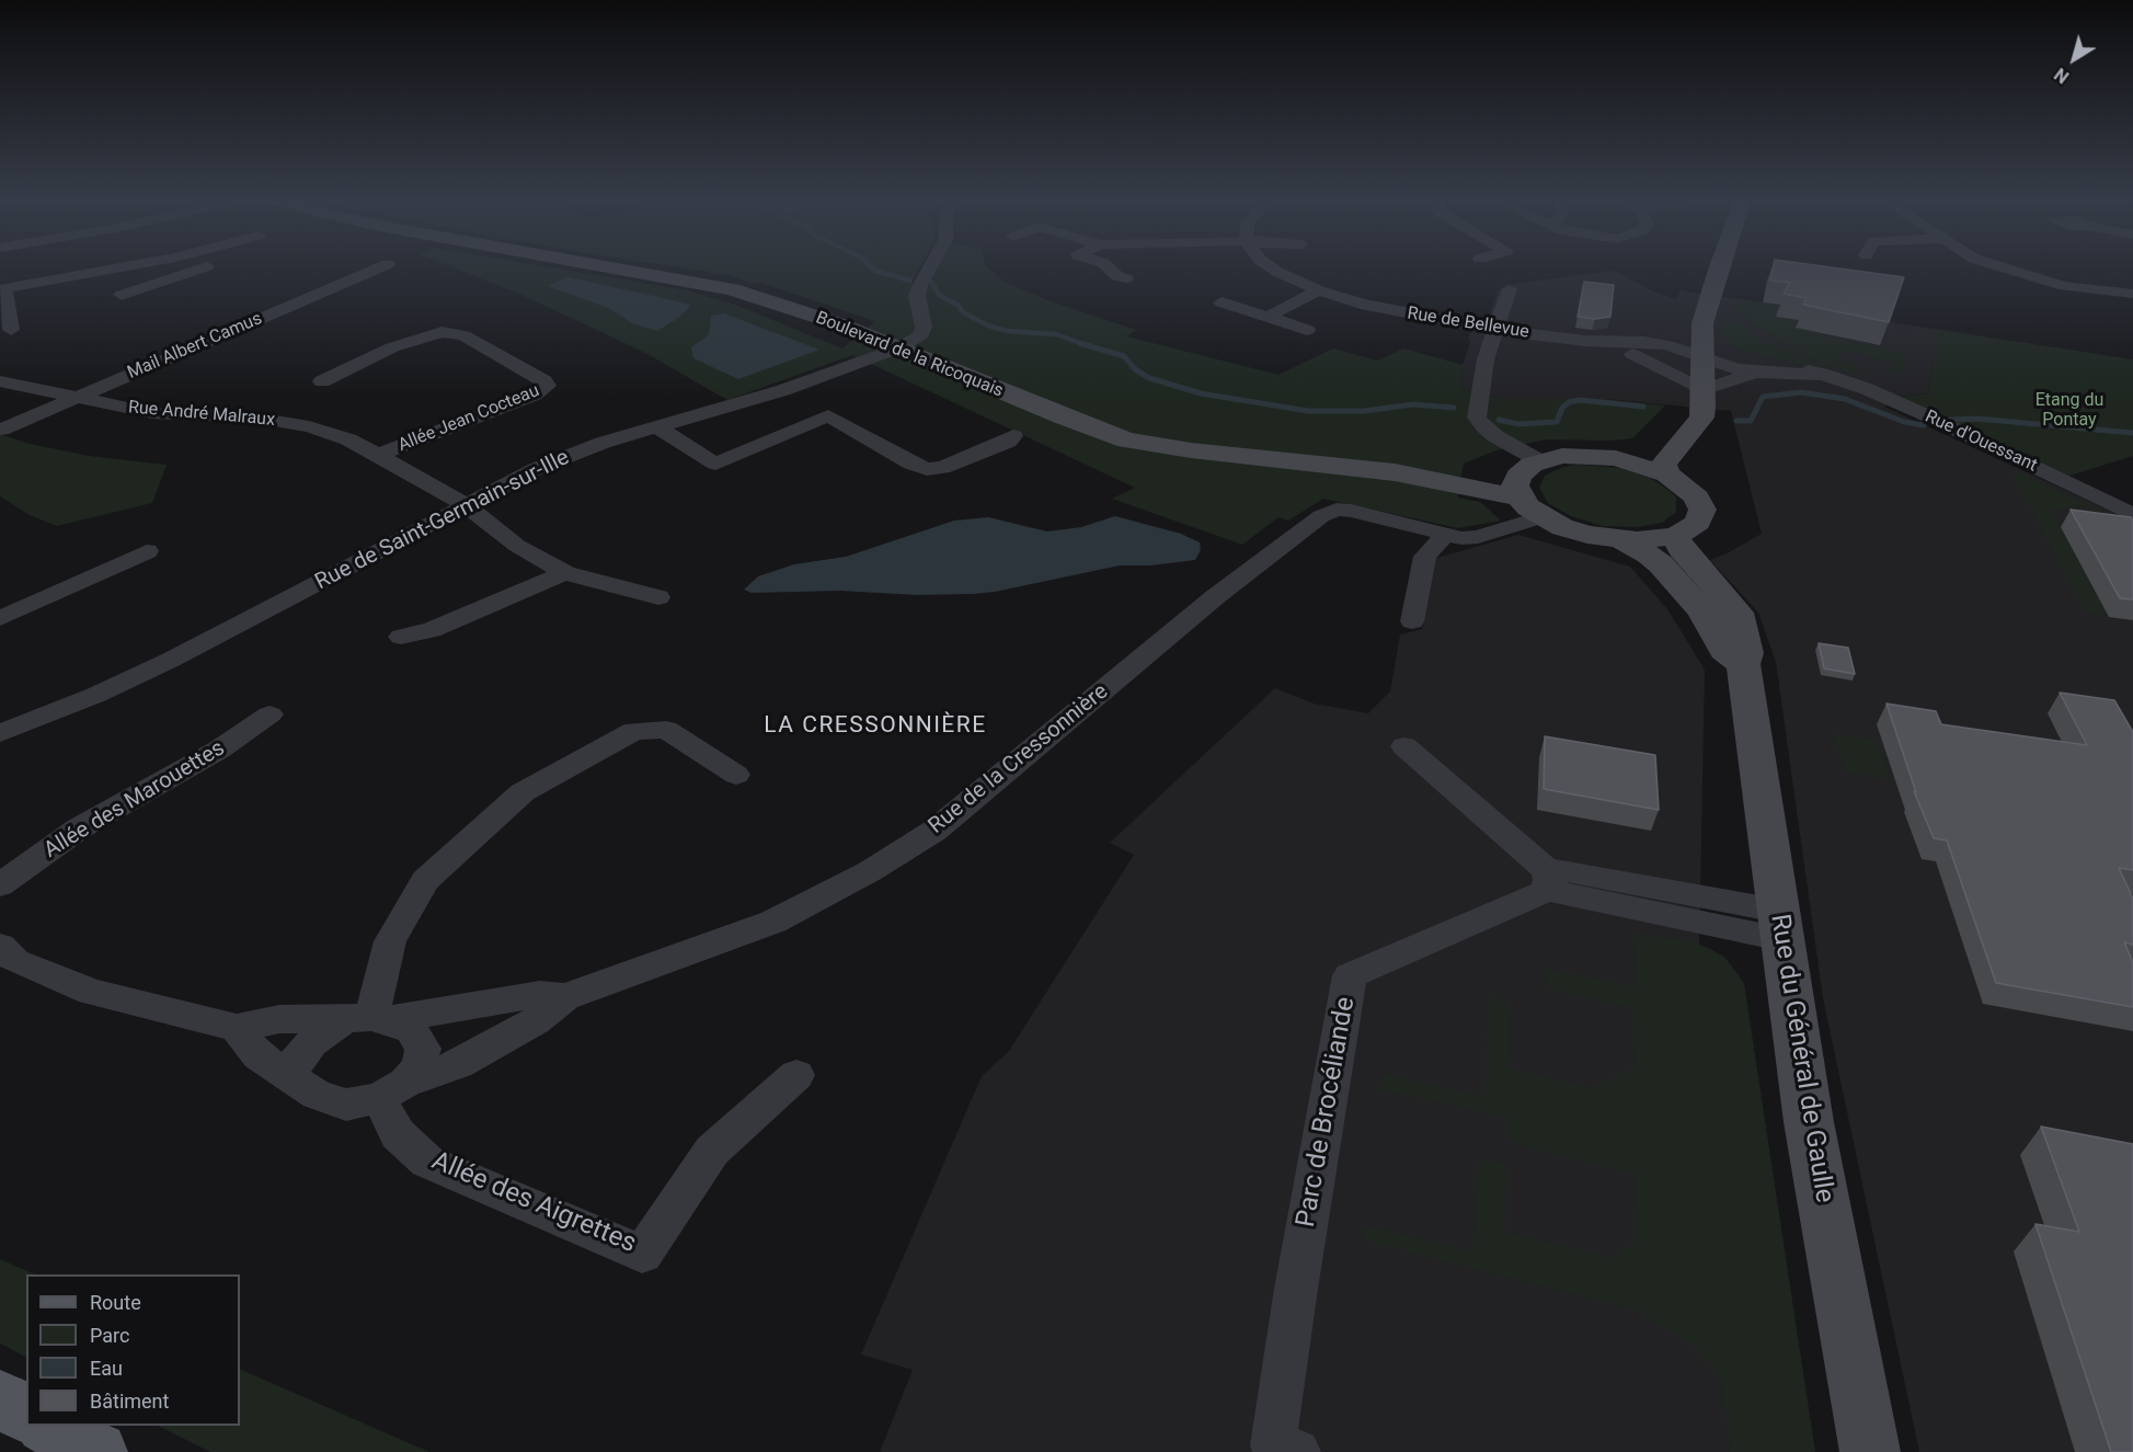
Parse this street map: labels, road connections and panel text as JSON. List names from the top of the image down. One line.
{"streets":{"main road":["Boulevard de la Ricoquais","Rue du Général de Gaulle"],"street":["Rue de Bellevue","Mail Albert Camus","Rue André Malraux","Allée Jean Cocteau","Rue d'Ouessant","Rue de Saint-Germain-sur-Ille","Rue de la Cressonnière","Allée des Marouettes","Parc de Brocéliande","Allée des Aigrettes"]},"crossings":[["Rue de Bellevue","Rue d'Ouessant"],["Mail Albert Camus","Rue André Malraux"],["Boulevard de la Ricoquais","Rue de Saint-Germain-sur-Ille"],["Rue André Malraux","Allée Jean Cocteau"],["Rue André Malraux","Rue de Saint-Germain-sur-Ille"],["Rue de la Cressonnière","Allée des Aigrettes"]],"districts":["LA CRESSONNIÈRE"],"parks":["Etang du Pontay"],"legend":["Route","Parc","Eau","Bâtiment"],"north":"bottom left"}
